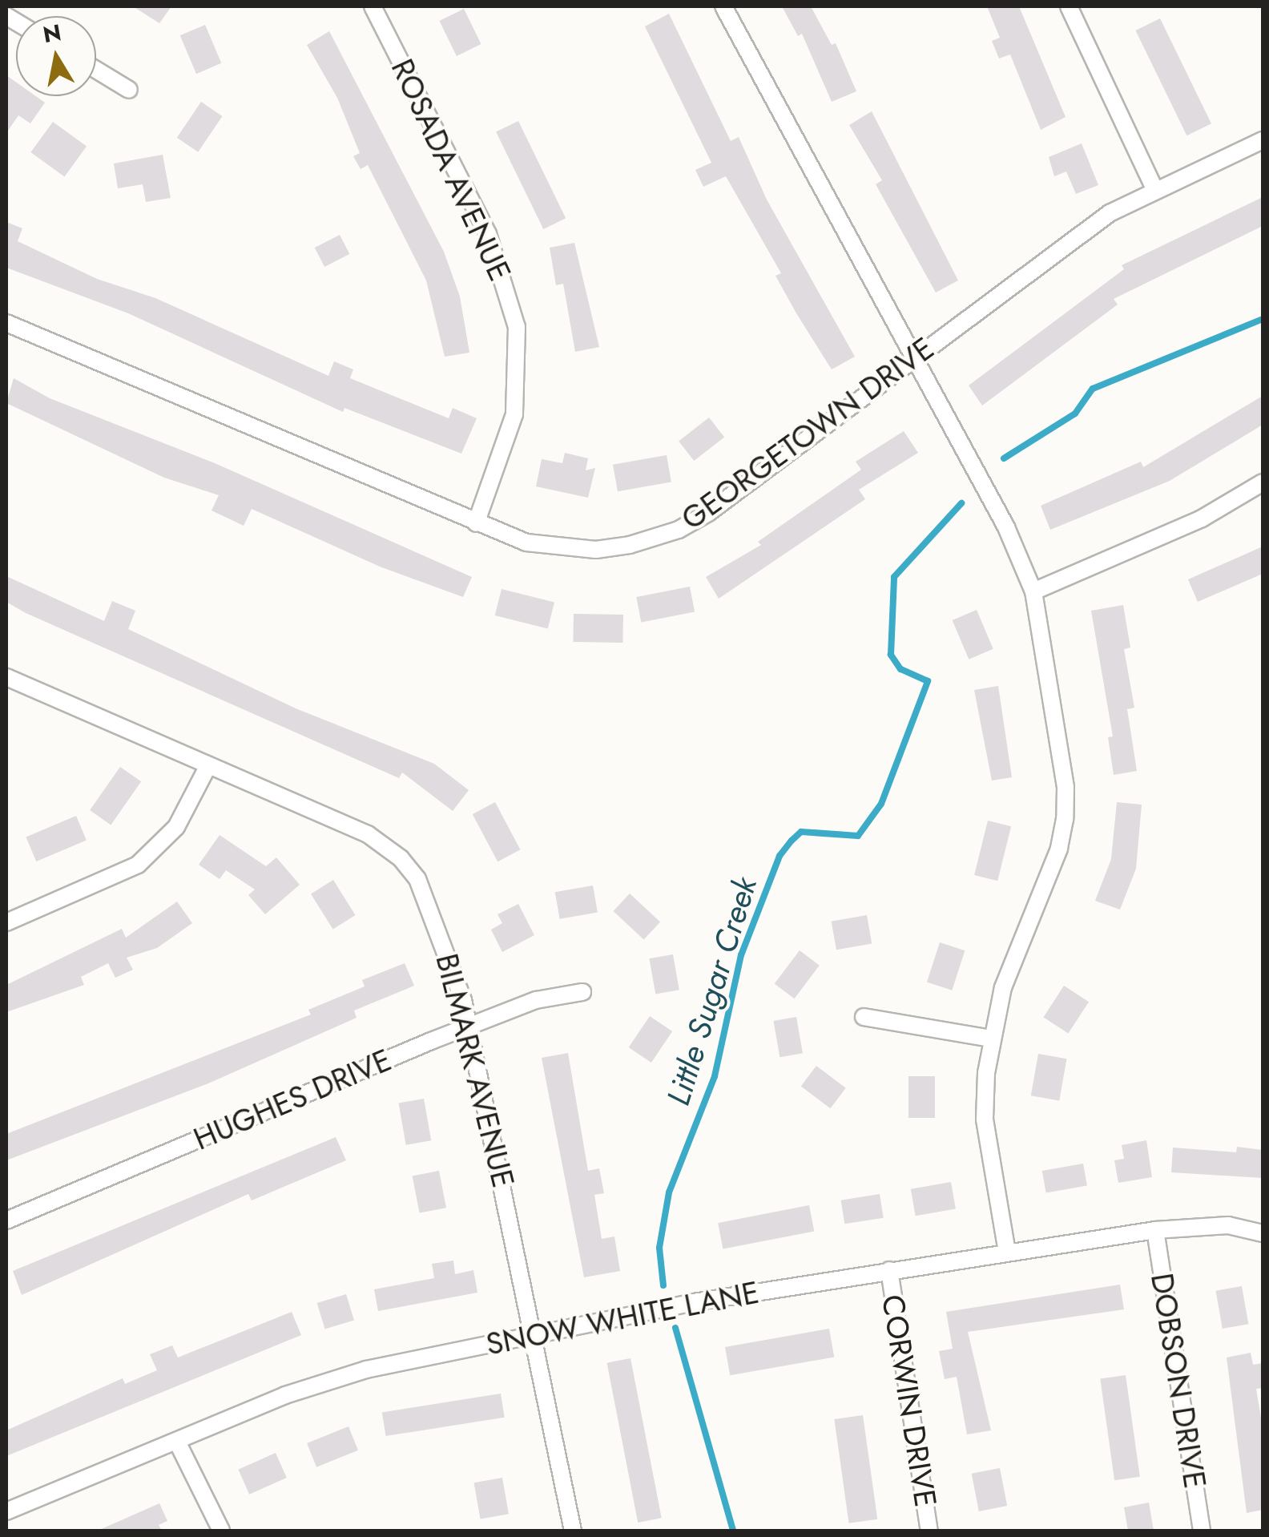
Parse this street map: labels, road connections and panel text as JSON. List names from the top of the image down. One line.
{"streets":{"street":["ROSADA AVENUE","GEORGETOWN DRIVE","BILMARK AVENUE","HUGHES DRIVE","SNOW WHITE LANE","DOBSON DRIVE","CORWIN DRIVE"]},"crossings":[["ROSADA AVENUE","GEORGETOWN DRIVE"],["BILMARK AVENUE","HUGHES DRIVE"],["BILMARK AVENUE","SNOW WHITE LANE"],["SNOW WHITE LANE","DOBSON DRIVE"],["SNOW WHITE LANE","CORWIN DRIVE"]],"water":["Little Sugar Creek"],"north":"top"}
